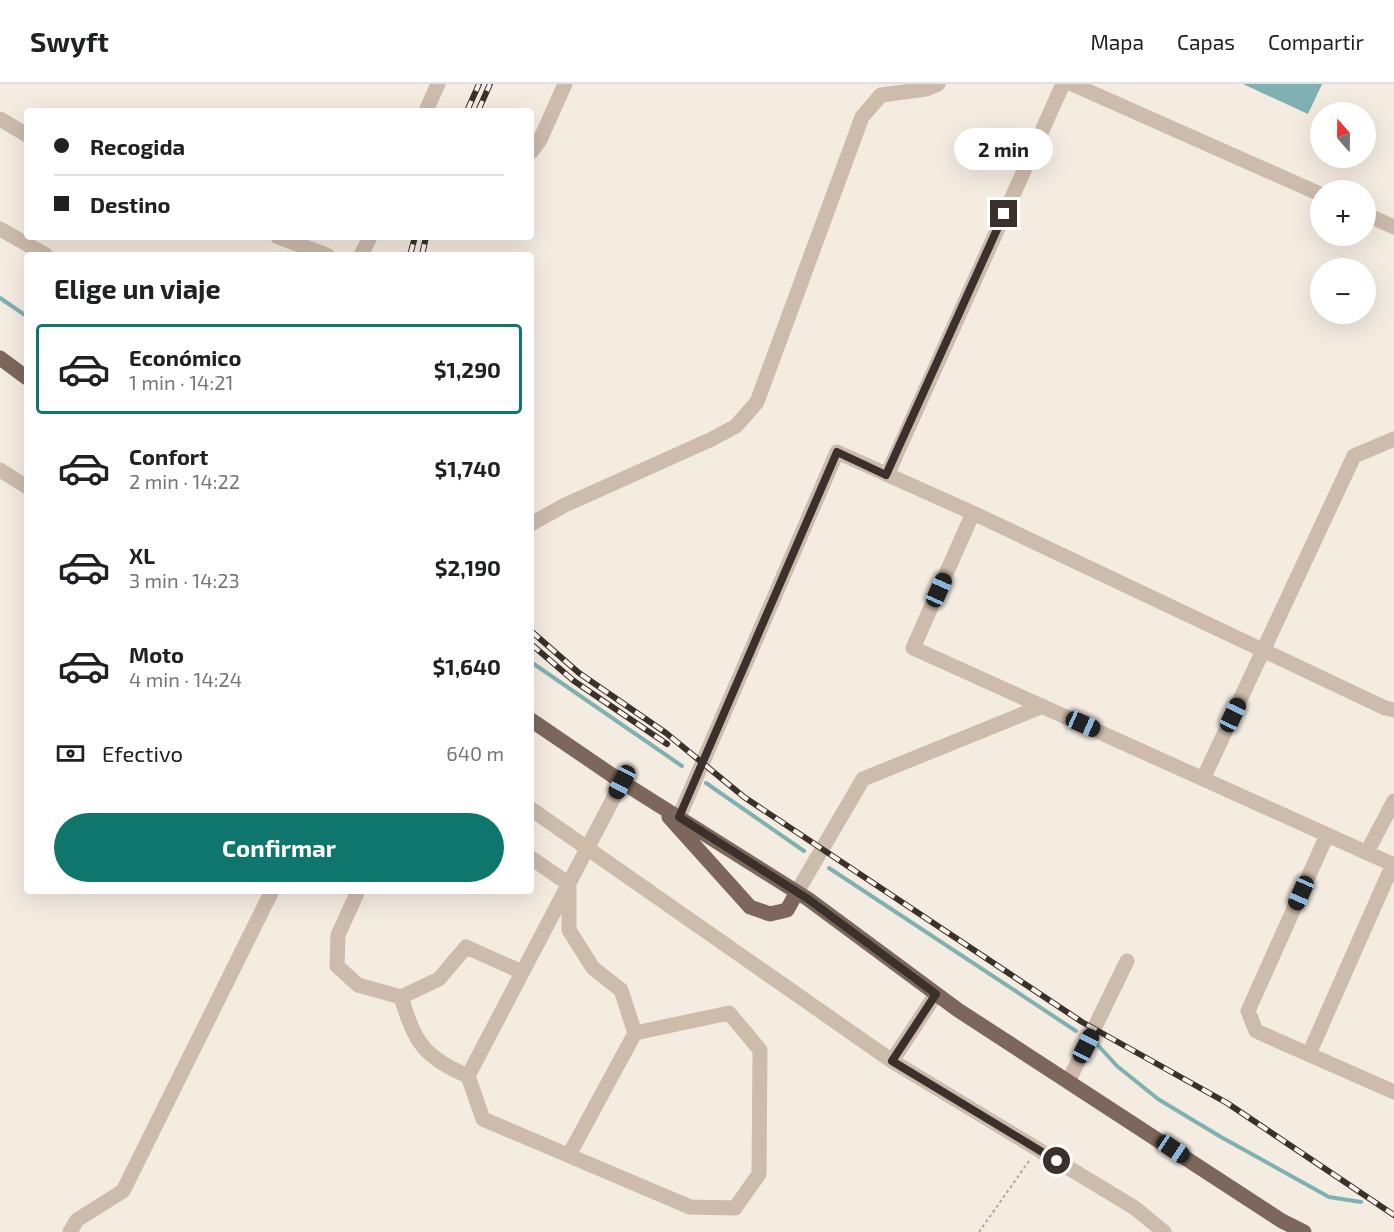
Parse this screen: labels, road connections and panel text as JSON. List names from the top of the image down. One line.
{"north":"top","page":{"header":"Swyft","nav":["Mapa","Capas","Compartir"],"map_buttons":["+","−"],"banner":["Recogida","Destino"],"bubble":"2 min","heading":"Elige un viaje","list":[{"name":"Económico","note":"1 min · 14:21","value":"$1,290"},{"name":"Confort","note":"2 min · 14:22","value":"$1,740"},{"name":"XL","note":"3 min · 14:23","value":"$2,190"},{"name":"Moto","note":"4 min · 14:24","value":"$1,640"}],"pay":["Efectivo","640 m"],"buttons":"Confirmar"}}
